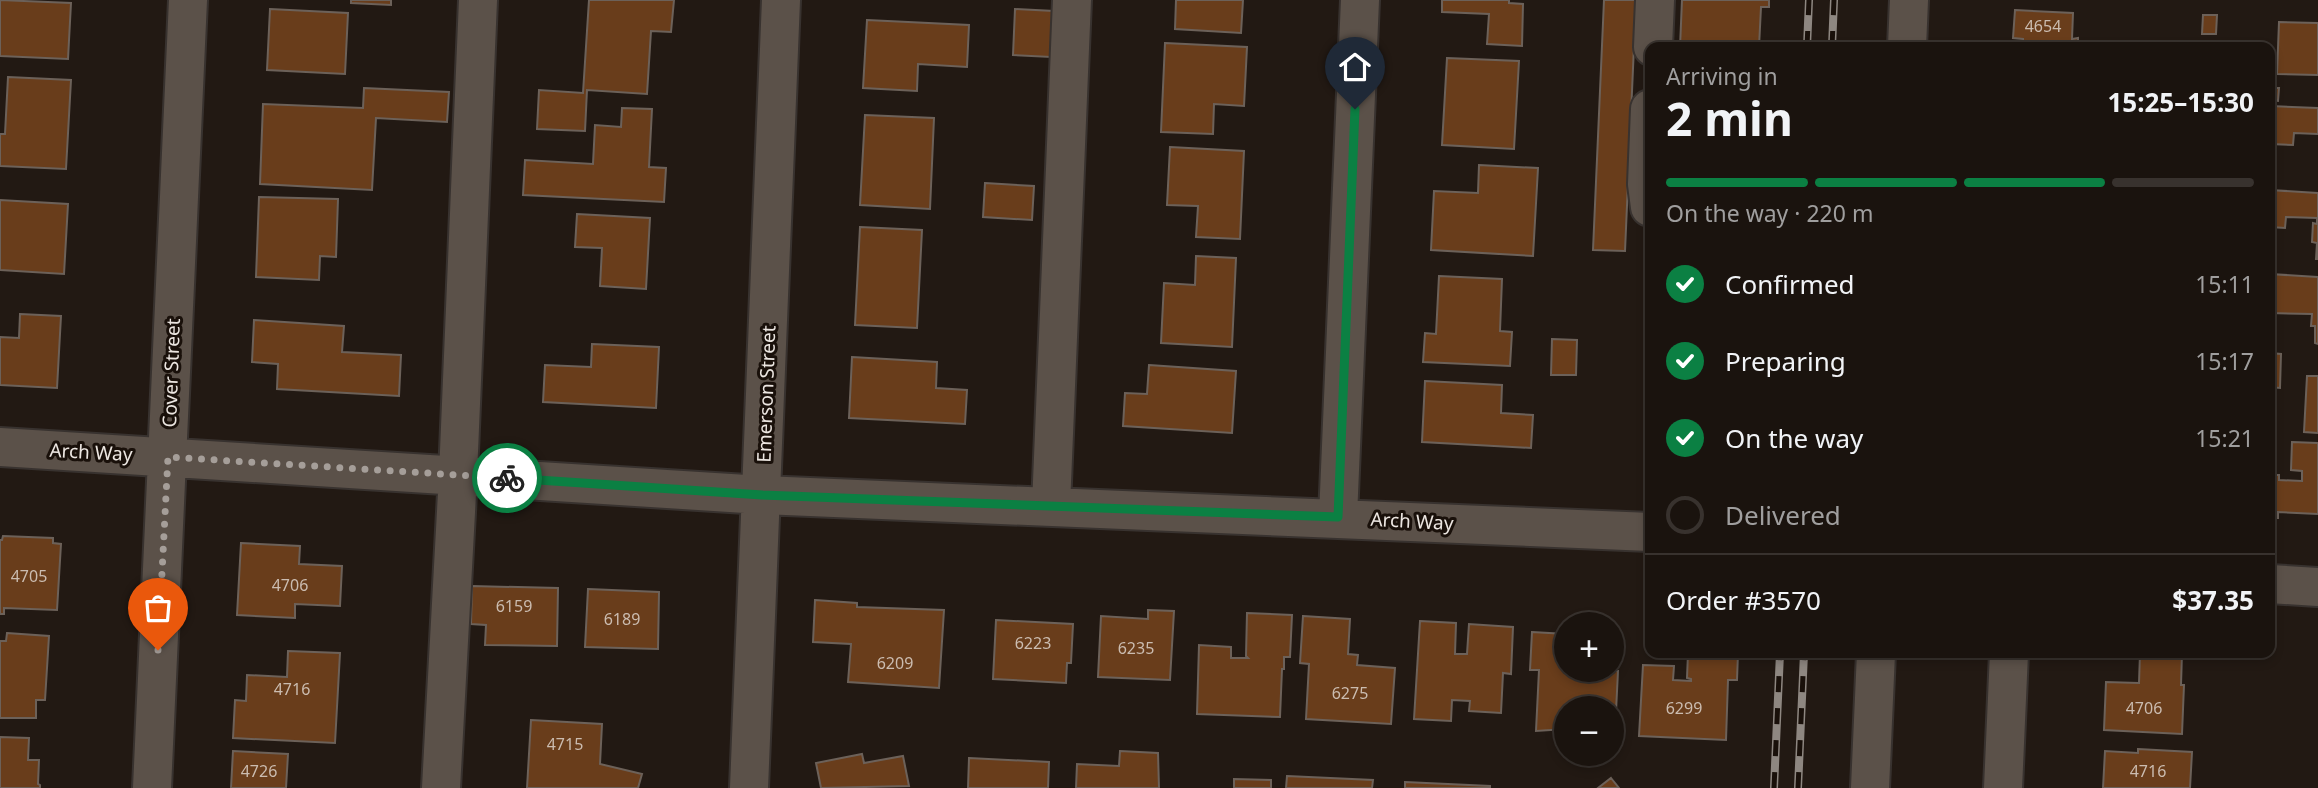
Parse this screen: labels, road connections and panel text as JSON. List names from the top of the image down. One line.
{"streets":{"street":["Cover Street","Emerson Street","Arch Way"]},"crossings":[["Cover Street","Arch Way"],["Emerson Street","Arch Way"]],"house_numbers":["4654","4705","4706","6159","6189","6223","6235","6209","4716","6275","6299","4706","4715","4726","4716"],"page":{"heading":["2 min","Arriving in","15:25–15:30"],"panel":["Order #3570","$37.35"],"bar":"On the way · 220 m","list":[["Confirmed","15:11"],["Preparing","15:17"],["On the way","15:21"],"Delivered"],"map_buttons":["+","−"]}}
